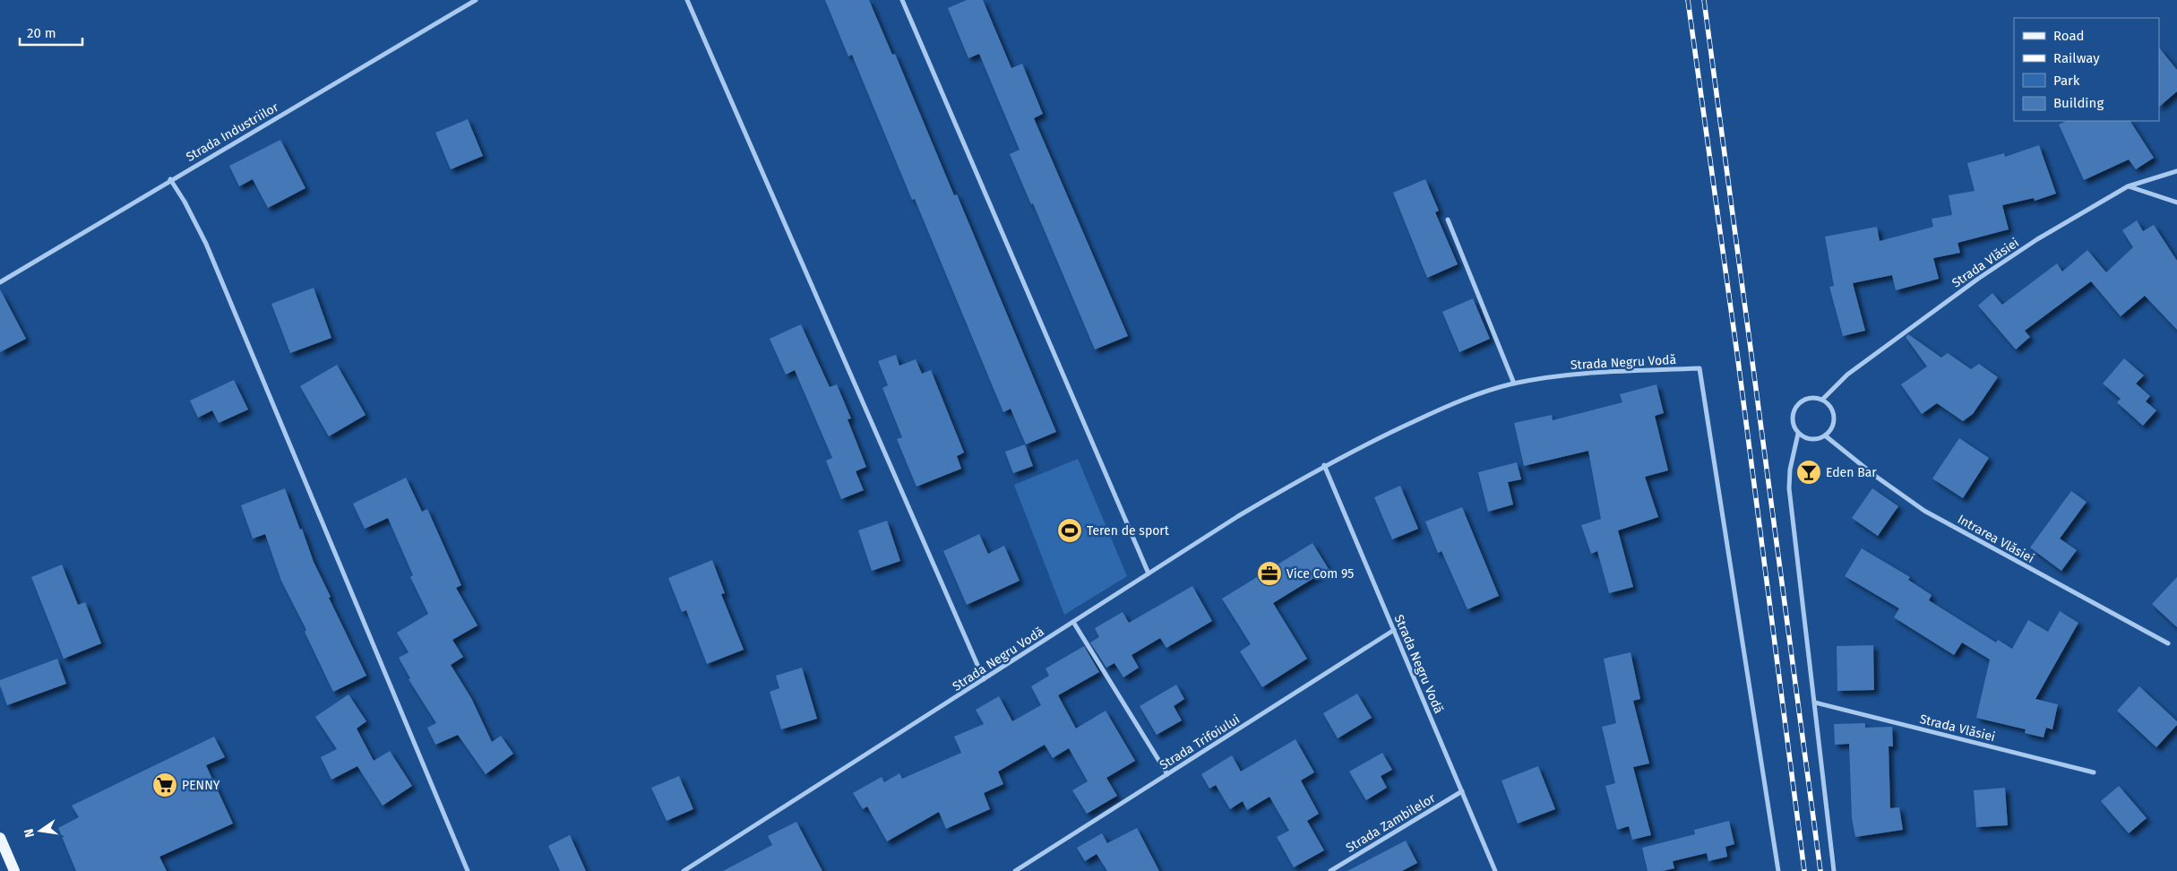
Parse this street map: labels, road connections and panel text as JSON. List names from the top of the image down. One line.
{"streets":{"street":["Strada Industriilor","Strada Vlăsiei","Strada Negru Vodă","Intrarea Vlăsiei","Strada Trifoiului","Strada Zambilelor"]},"crossings":[["Strada Vlăsiei","Intrarea Vlăsiei"],["Strada Negru Vodă","Strada Trifoiului"],["Strada Negru Vodă","Strada Zambilelor"]],"places":{"bar":["Eden Bar"],"sports":["Teren de sport"],"office":["Vice Com 95"],"supermarket":["PENNY"]},"legend":["Road","Railway","Park","Building"],"scale_bar":"20 m","north":"left"}
